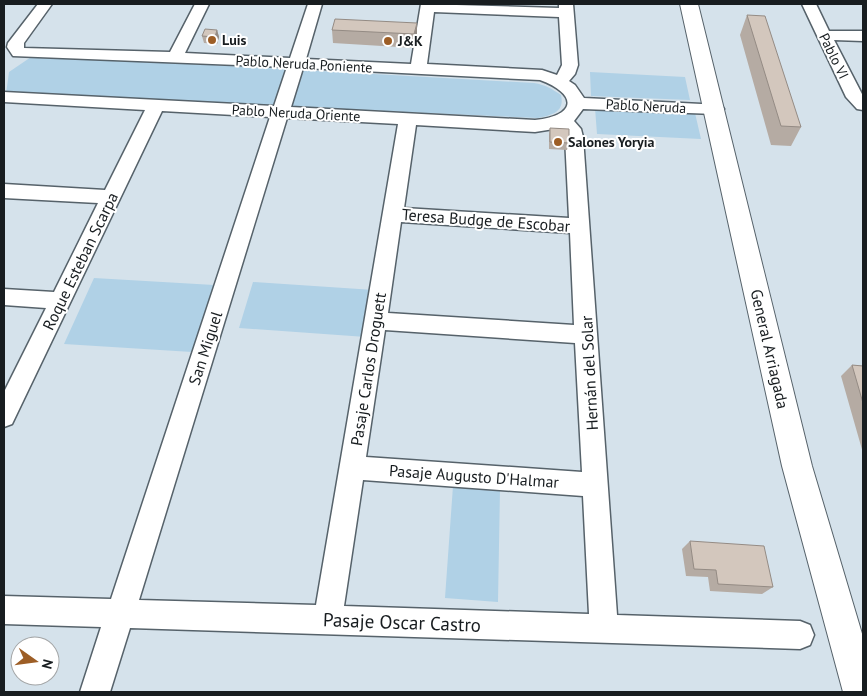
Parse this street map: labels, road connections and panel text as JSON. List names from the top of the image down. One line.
{"streets":{"street":["Pablo VI","Pablo Neruda Poniente","Pablo Neruda","Pablo Neruda Oriente","Teresa Budge de Escobar","Roque Esteban Scarpa","San Miguel","General Arriagada","Pasaje Carlos Droguett","Hernán del Solar","Pasaje Augusto D'Halmar","Pasaje Oscar Castro"]},"crossings":[["Pablo Neruda Poniente","San Miguel"],["Pablo Neruda","General Arriagada"],["Pablo Neruda Oriente","Roque Esteban Scarpa"],["Pablo Neruda Oriente","San Miguel"],["Pablo Neruda Oriente","Pasaje Carlos Droguett"],["Pablo Neruda Oriente","Hernán del Solar"],["Teresa Budge de Escobar","Pasaje Carlos Droguett"],["Teresa Budge de Escobar","Hernán del Solar"],["San Miguel","Pasaje Oscar Castro"],["Pasaje Carlos Droguett","Pasaje Augusto D'Halmar"],["Pasaje Carlos Droguett","Pasaje Oscar Castro"],["Hernán del Solar","Pasaje Augusto D'Halmar"],["Hernán del Solar","Pasaje Oscar Castro"]],"places":["Luis","J&K","Salones Yoryia"],"north":"right"}
